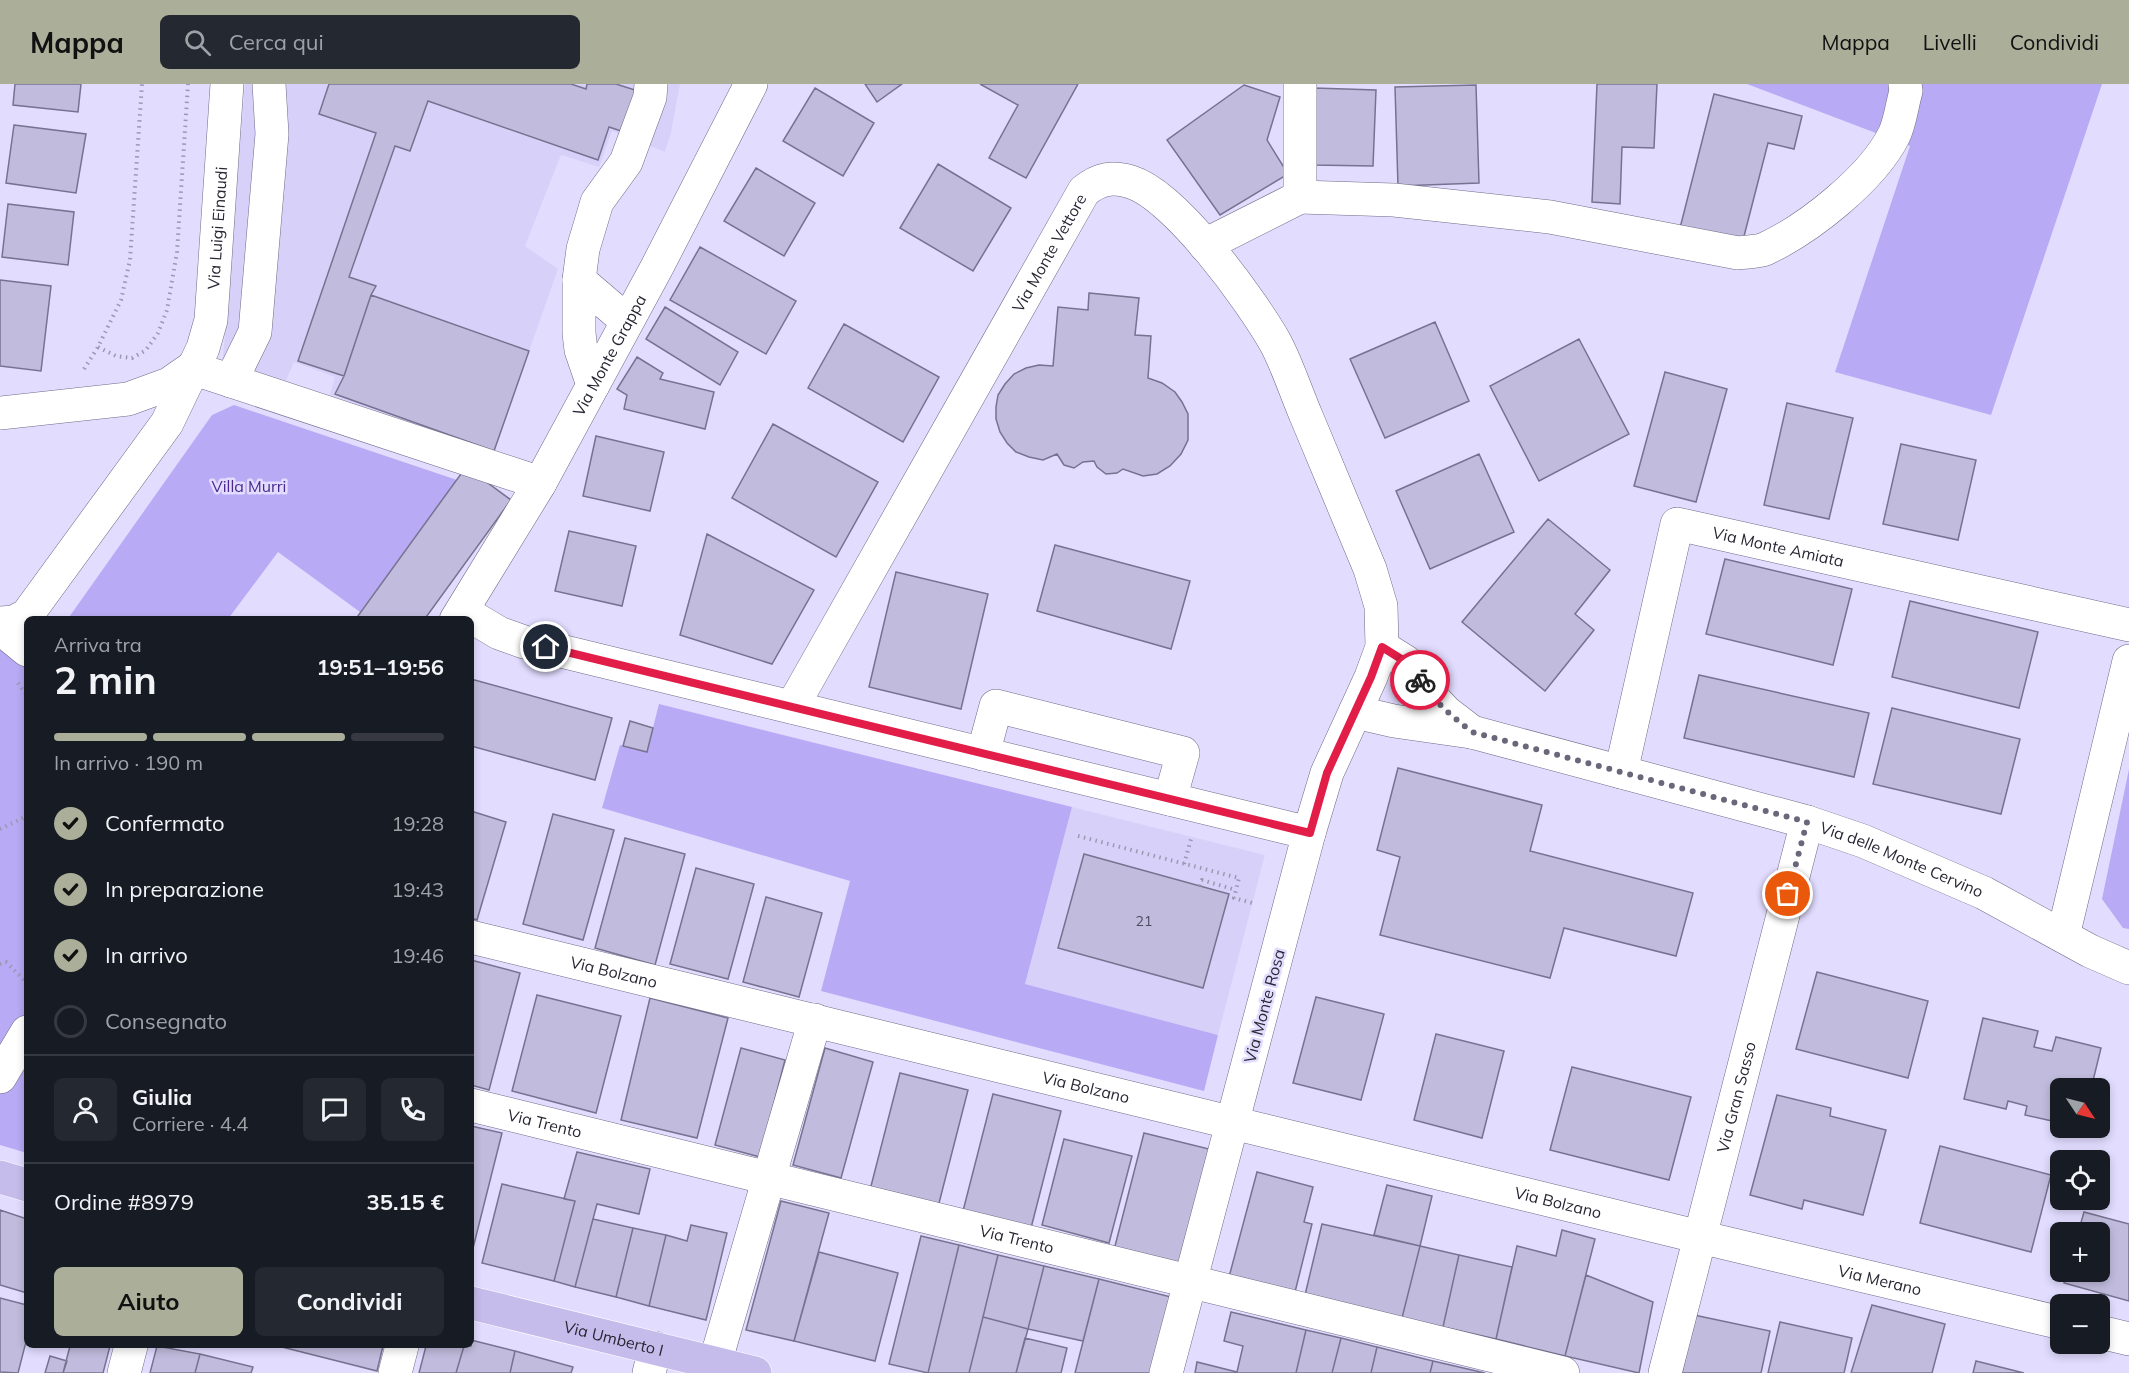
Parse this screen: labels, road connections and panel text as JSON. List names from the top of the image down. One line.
{"streets":{"main road":["Via Umberto I"],"street":["Via Luigi Einaudi","Via Monte Vettore","Via Monte Grappa","Via Monte Amiata","Via delle Monte Cervino","Via Bolzano","Via Monte Rosa","Via Gran Sasso","Via Trento","Via Merano"]},"crossings":[["Via Monte Vettore","Via delle Monte Cervino"],["Via Monte Vettore","Via Monte Rosa"],["Via Monte Amiata","Via delle Monte Cervino"],["Via delle Monte Cervino","Via Monte Rosa"],["Via delle Monte Cervino","Via Gran Sasso"],["Via Bolzano","Via Monte Rosa"],["Via Bolzano","Via Gran Sasso"],["Via Bolzano","Via Merano"],["Via Monte Rosa","Via Trento"],["Via Gran Sasso","Via Merano"]],"parks":["Villa Murri"],"house_numbers":["21"],"north":"bottom right","page":{"header":"Mappa","search":"Cerca qui","nav":["Mappa","Livelli","Condividi"],"heading":["2 min","Arriva tra","19:51–19:56"],"panel":["Giulia","Corriere · 4.4","Ordine #8979","35.15 €"],"bar":"In arrivo · 190 m","list":[["Confermato","19:28"],["In preparazione","19:43"],["In arrivo","19:46"],"Consegnato"],"map_buttons":["+","−"],"buttons":["Aiuto","Condividi"]}}
